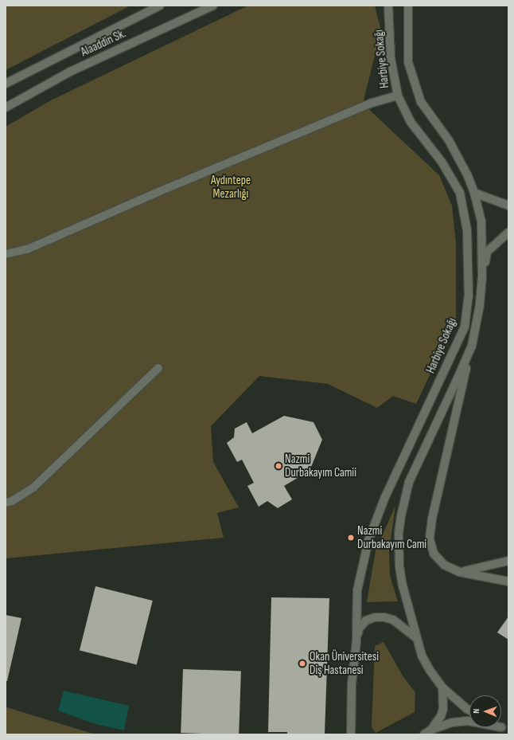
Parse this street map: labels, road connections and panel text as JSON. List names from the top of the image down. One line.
{"streets":{"street":["Alaaddin Sk.","Harbiye Sokağı"]},"parks":["Aydıntepe Mezarlığı"],"places":["Nazmi Durbakayım Camii","Nazmi Durbakayım Cami","Okan Üniversitesi Diş Hastanesi"],"north":"left"}
